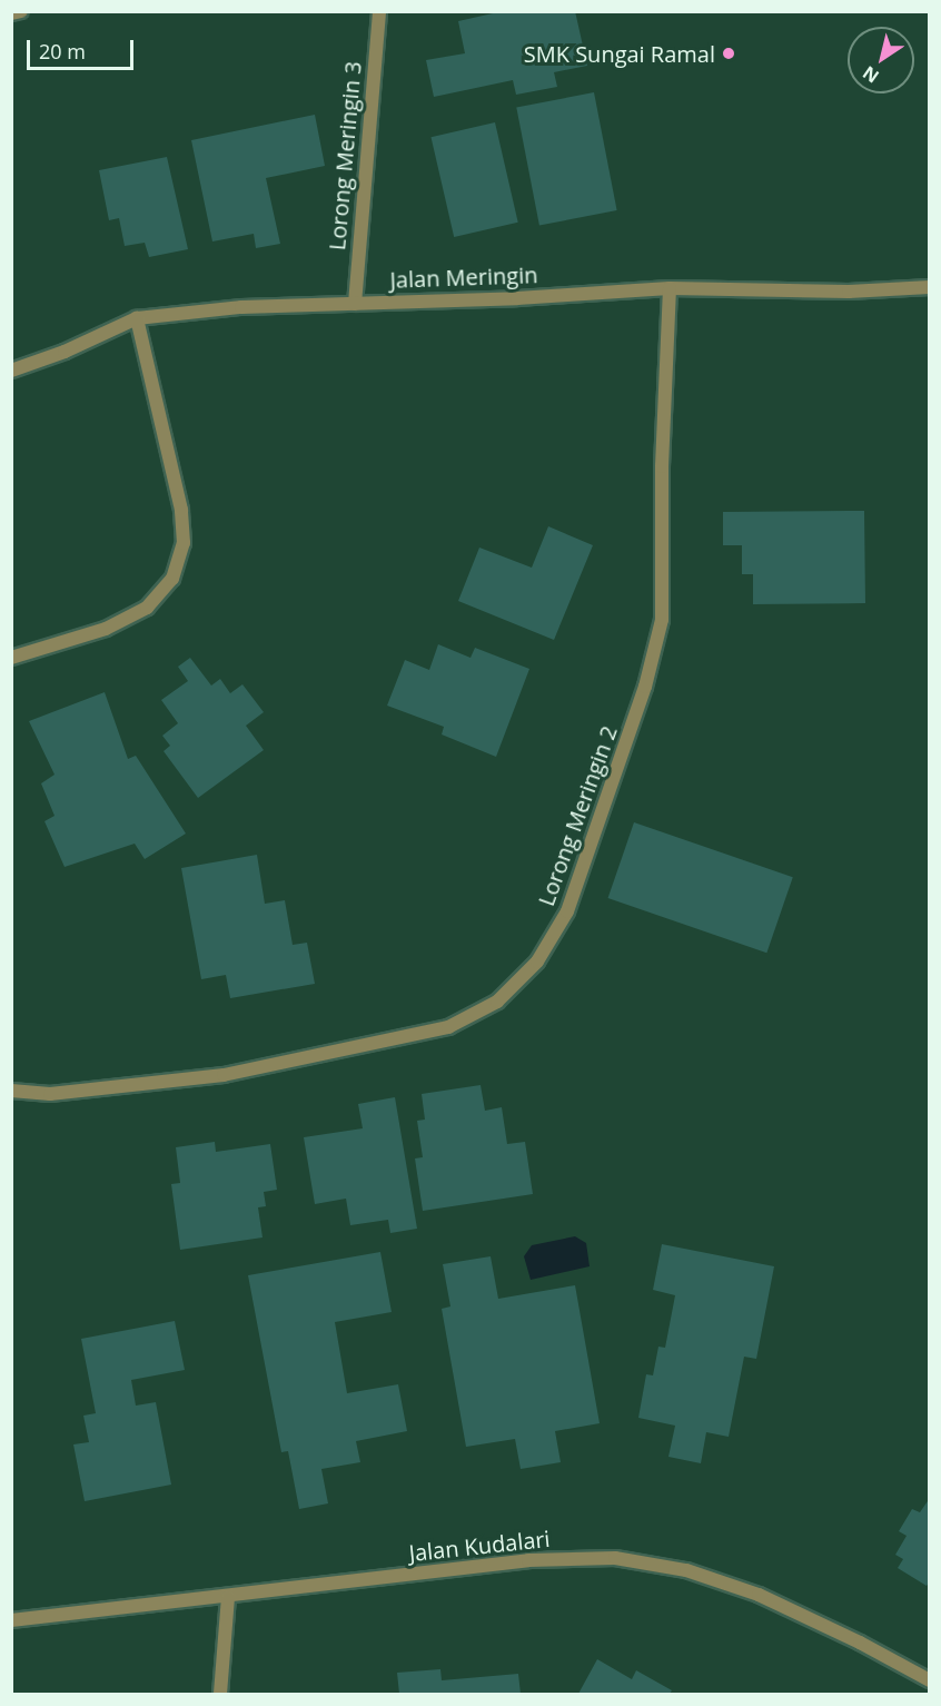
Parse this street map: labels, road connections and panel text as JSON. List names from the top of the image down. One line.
{"streets":{"street":["Lorong Meringin 3","Jalan Meringin","Lorong Meringin 2","Jalan Kudalari"]},"crossings":[["Lorong Meringin 3","Jalan Meringin"],["Jalan Meringin","Lorong Meringin 2"]],"places":["SMK Sungai Ramal"],"scale_bar":"20 m","north":"bottom left"}
